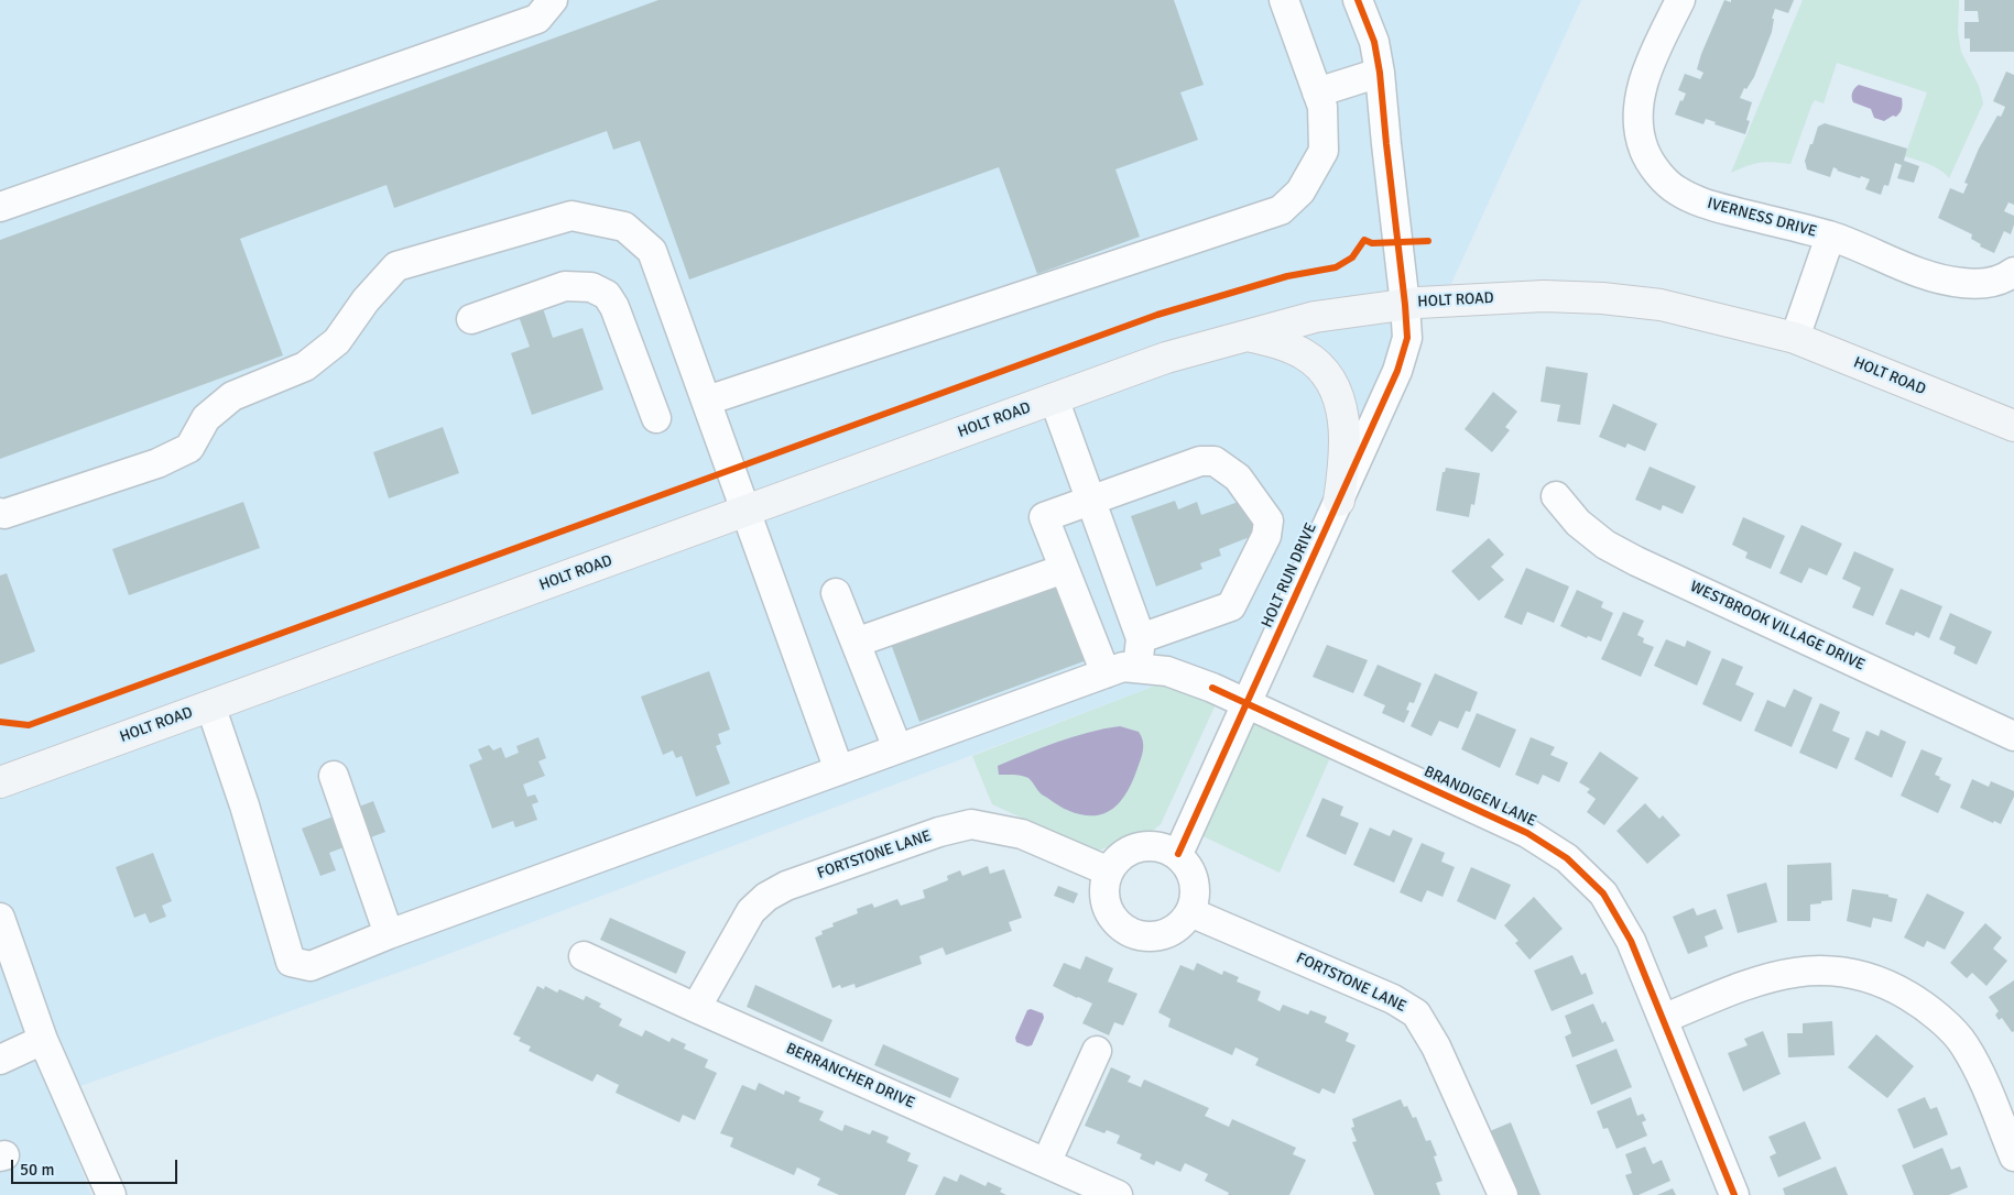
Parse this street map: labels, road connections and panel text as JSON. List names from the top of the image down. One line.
{"streets":{"main road":["HOLT ROAD"],"street":["IVERNESS DRIVE","HOLT RUN DRIVE","WESTBROOK VILLAGE DRIVE","BRANDIGEN LANE","FORTSTONE LANE","BERRANCHER DRIVE"]},"crossings":[["HOLT ROAD","HOLT RUN DRIVE"],["HOLT ROAD","BRANDIGEN LANE"],["HOLT RUN DRIVE","BRANDIGEN LANE"],["HOLT RUN DRIVE","FORTSTONE LANE"],["FORTSTONE LANE","BERRANCHER DRIVE"]],"scale_bar":"50 m"}
